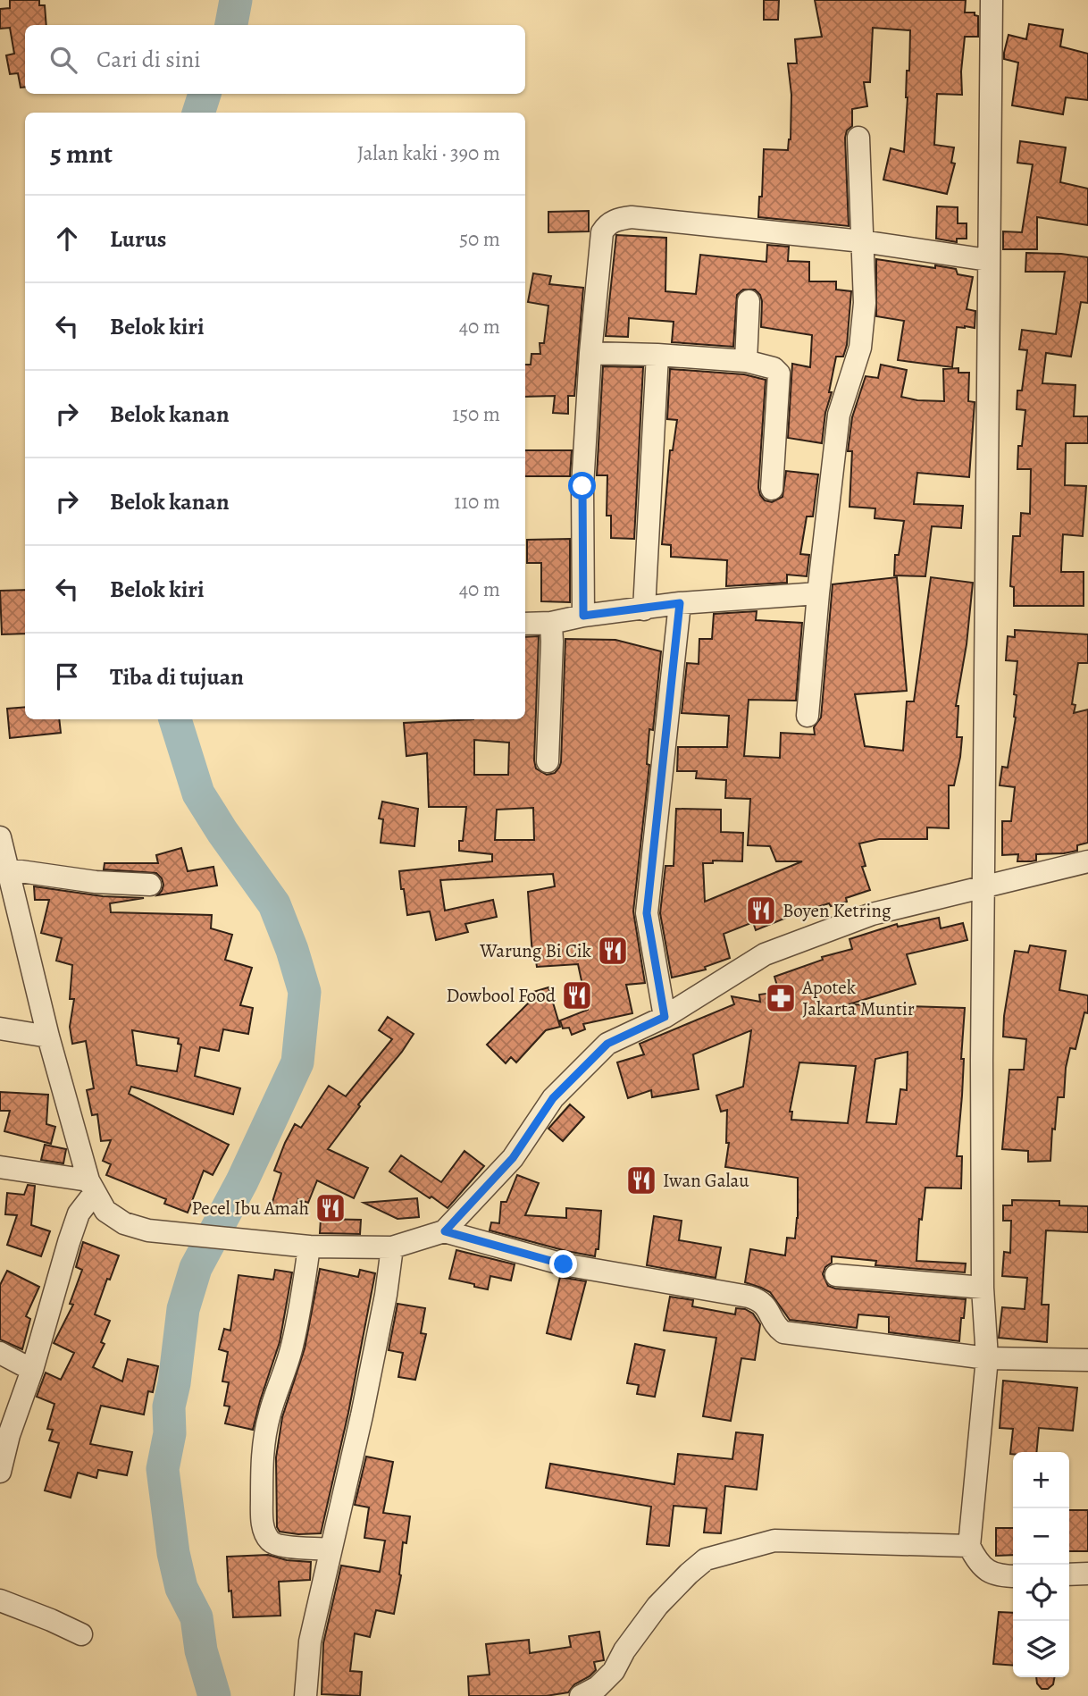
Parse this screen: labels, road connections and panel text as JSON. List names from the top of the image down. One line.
{"places":{"restaurant":["Boyen Ketring","Warung Bi Cik","Dowbool Food","Iwan Galau","Pecel Ibu Amah"],"pharmacy":["Apotek Jakarta Muntir"]},"page":{"search":"Cari di sini","heading":["5 mnt","Jalan kaki · 390 m"],"list":[["Lurus","50 m"],["Belok kiri","40 m"],["Belok kanan","150 m"],["Belok kanan","110 m"],["Belok kiri","40 m"],"Tiba di tujuan"],"map_buttons":["+","−"]}}
